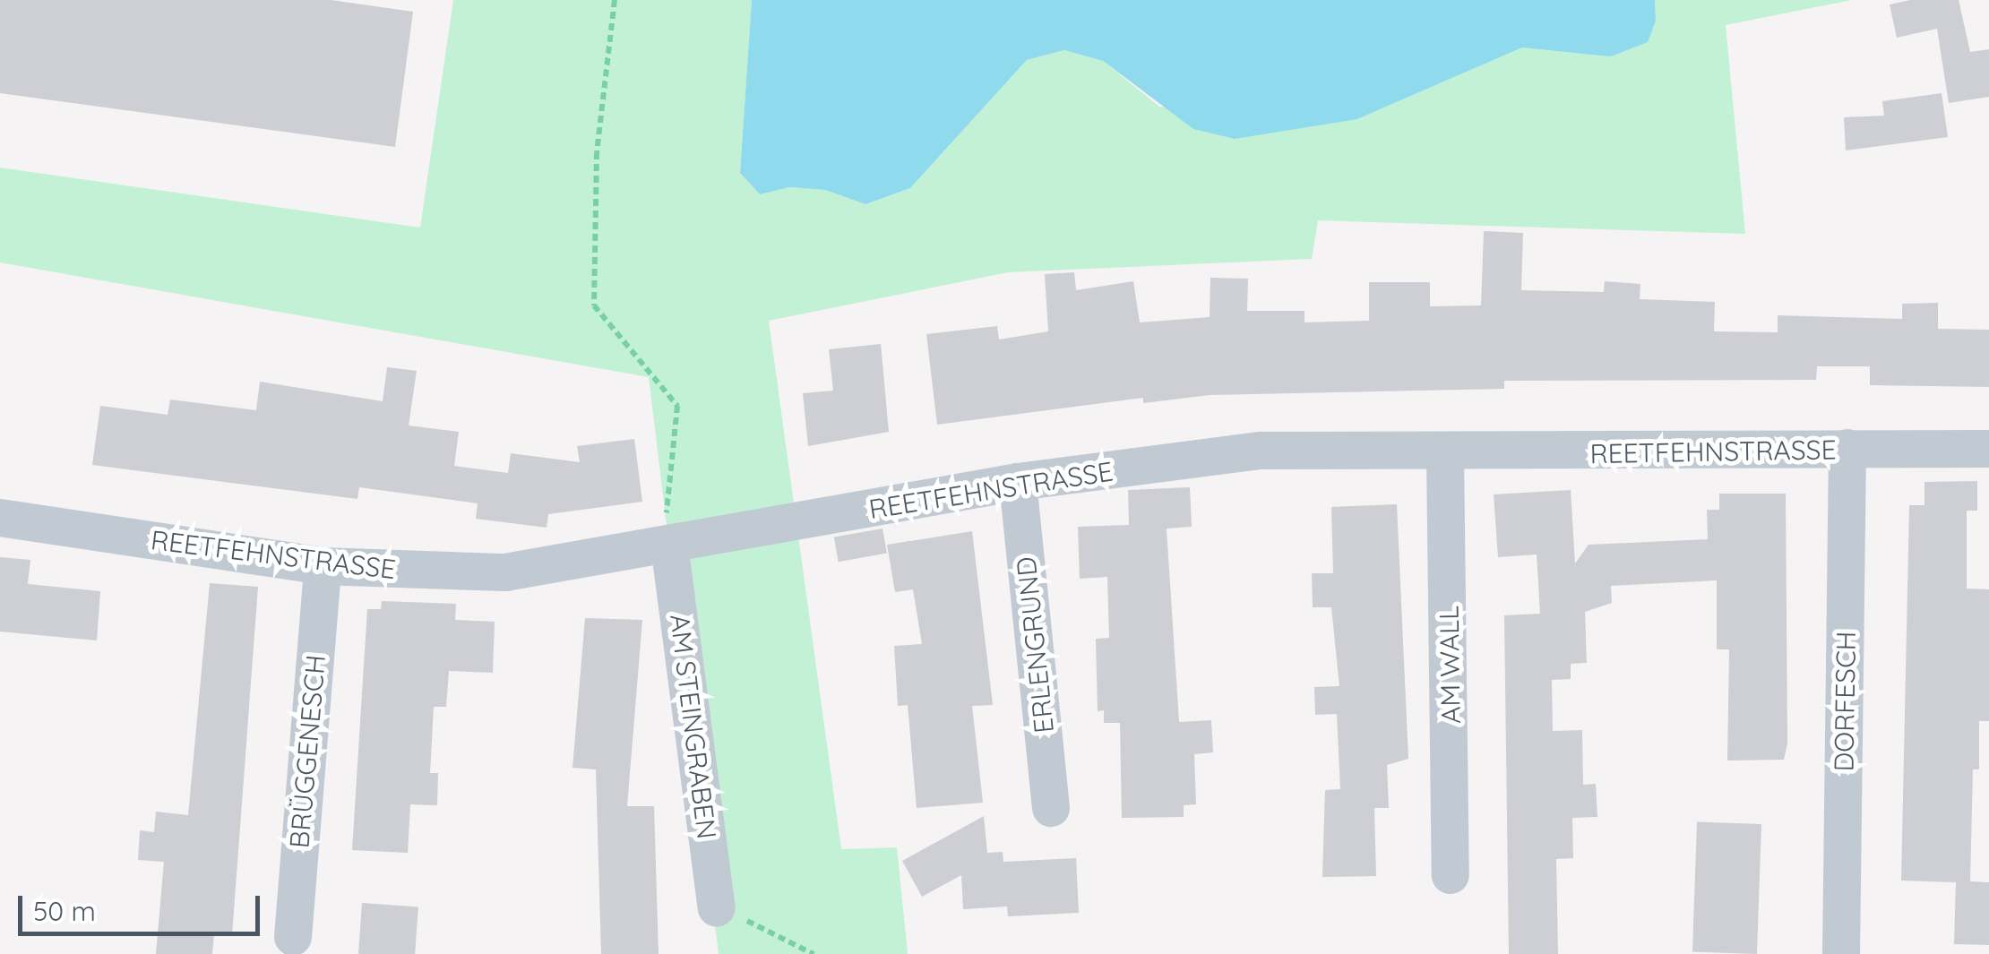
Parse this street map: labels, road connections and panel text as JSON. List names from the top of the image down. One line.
{"streets":{"street":["REETFEHNSTRASSE","ERLENGRUND","AM WALL","DORFESCH","AM STEINGRABEN","BRÜGGENESCH"]},"crossings":[["REETFEHNSTRASSE","ERLENGRUND"],["REETFEHNSTRASSE","AM WALL"],["REETFEHNSTRASSE","DORFESCH"],["REETFEHNSTRASSE","AM STEINGRABEN"],["REETFEHNSTRASSE","BRÜGGENESCH"]],"scale_bar":"50 m"}
